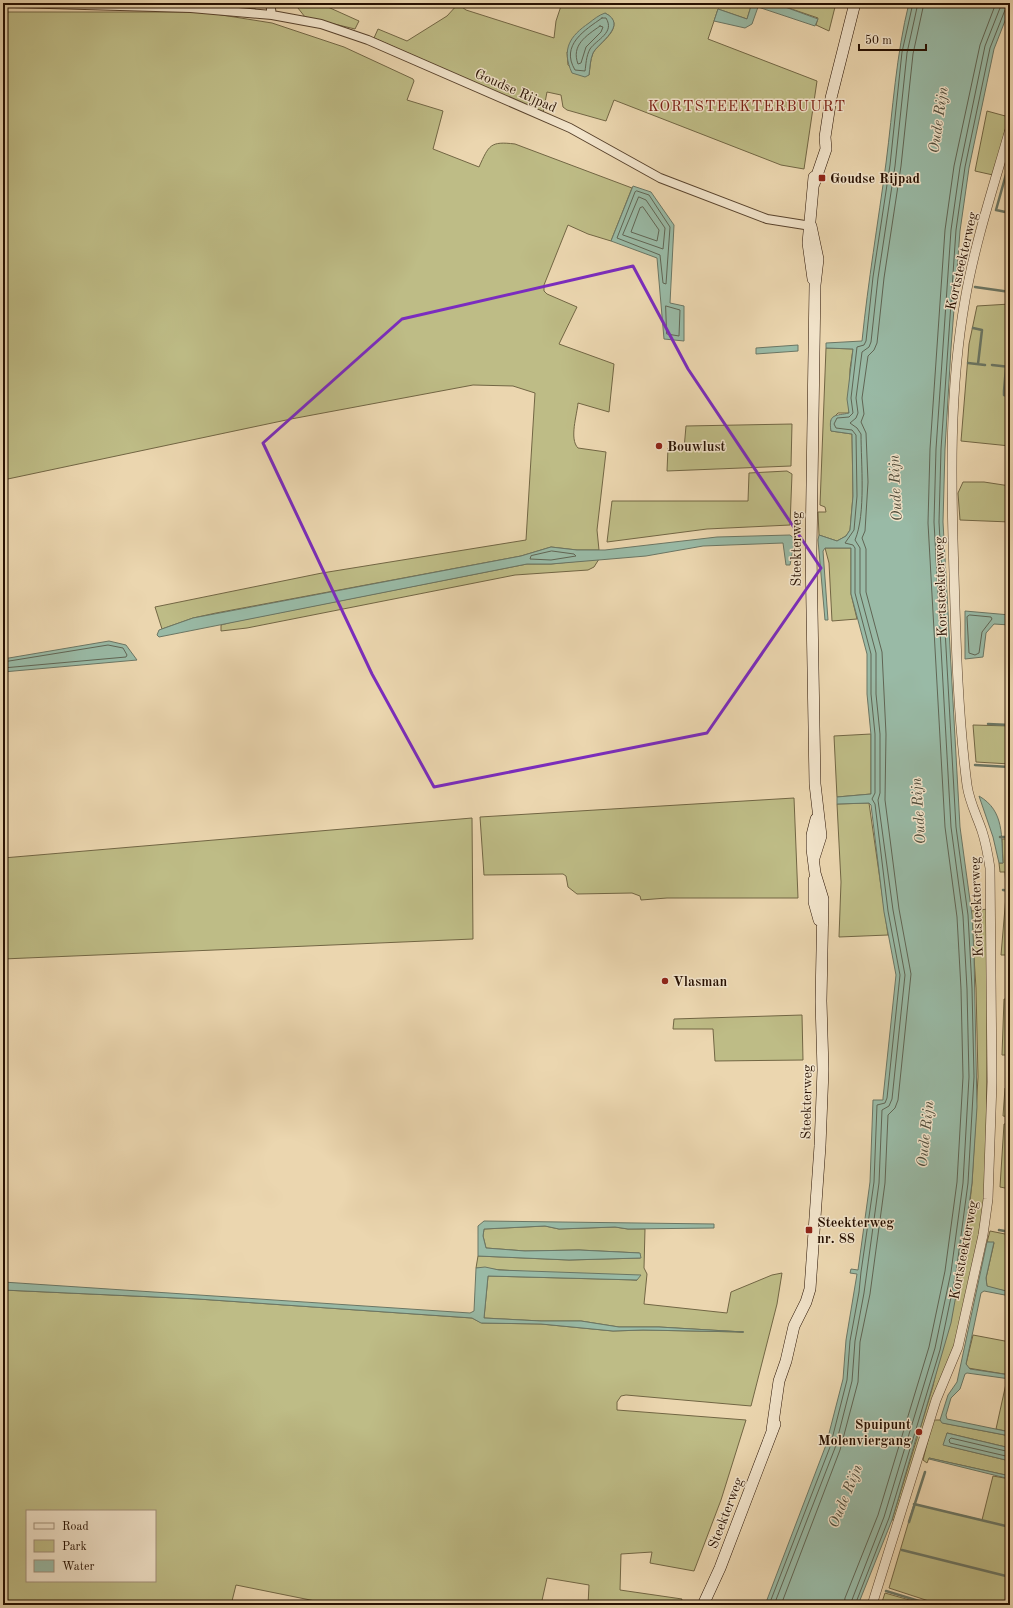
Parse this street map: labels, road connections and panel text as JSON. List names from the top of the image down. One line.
{"streets":{"main road":["Steekterweg"],"street":["Goudse Rijpad","Kortsteekterweg"]},"crossings":[["Goudse Rijpad","Steekterweg"]],"districts":["KORTSTEEKTERBUURT"],"water":["Oude Rijn"],"places":{"transit":["Goudse Rijpad","Steekterweg nr. 88"],"other":["Bouwlust","Vlasman","Spuipunt Molenviergang"]},"legend":["Road","Park","Water"],"scale_bar":"50 m"}
